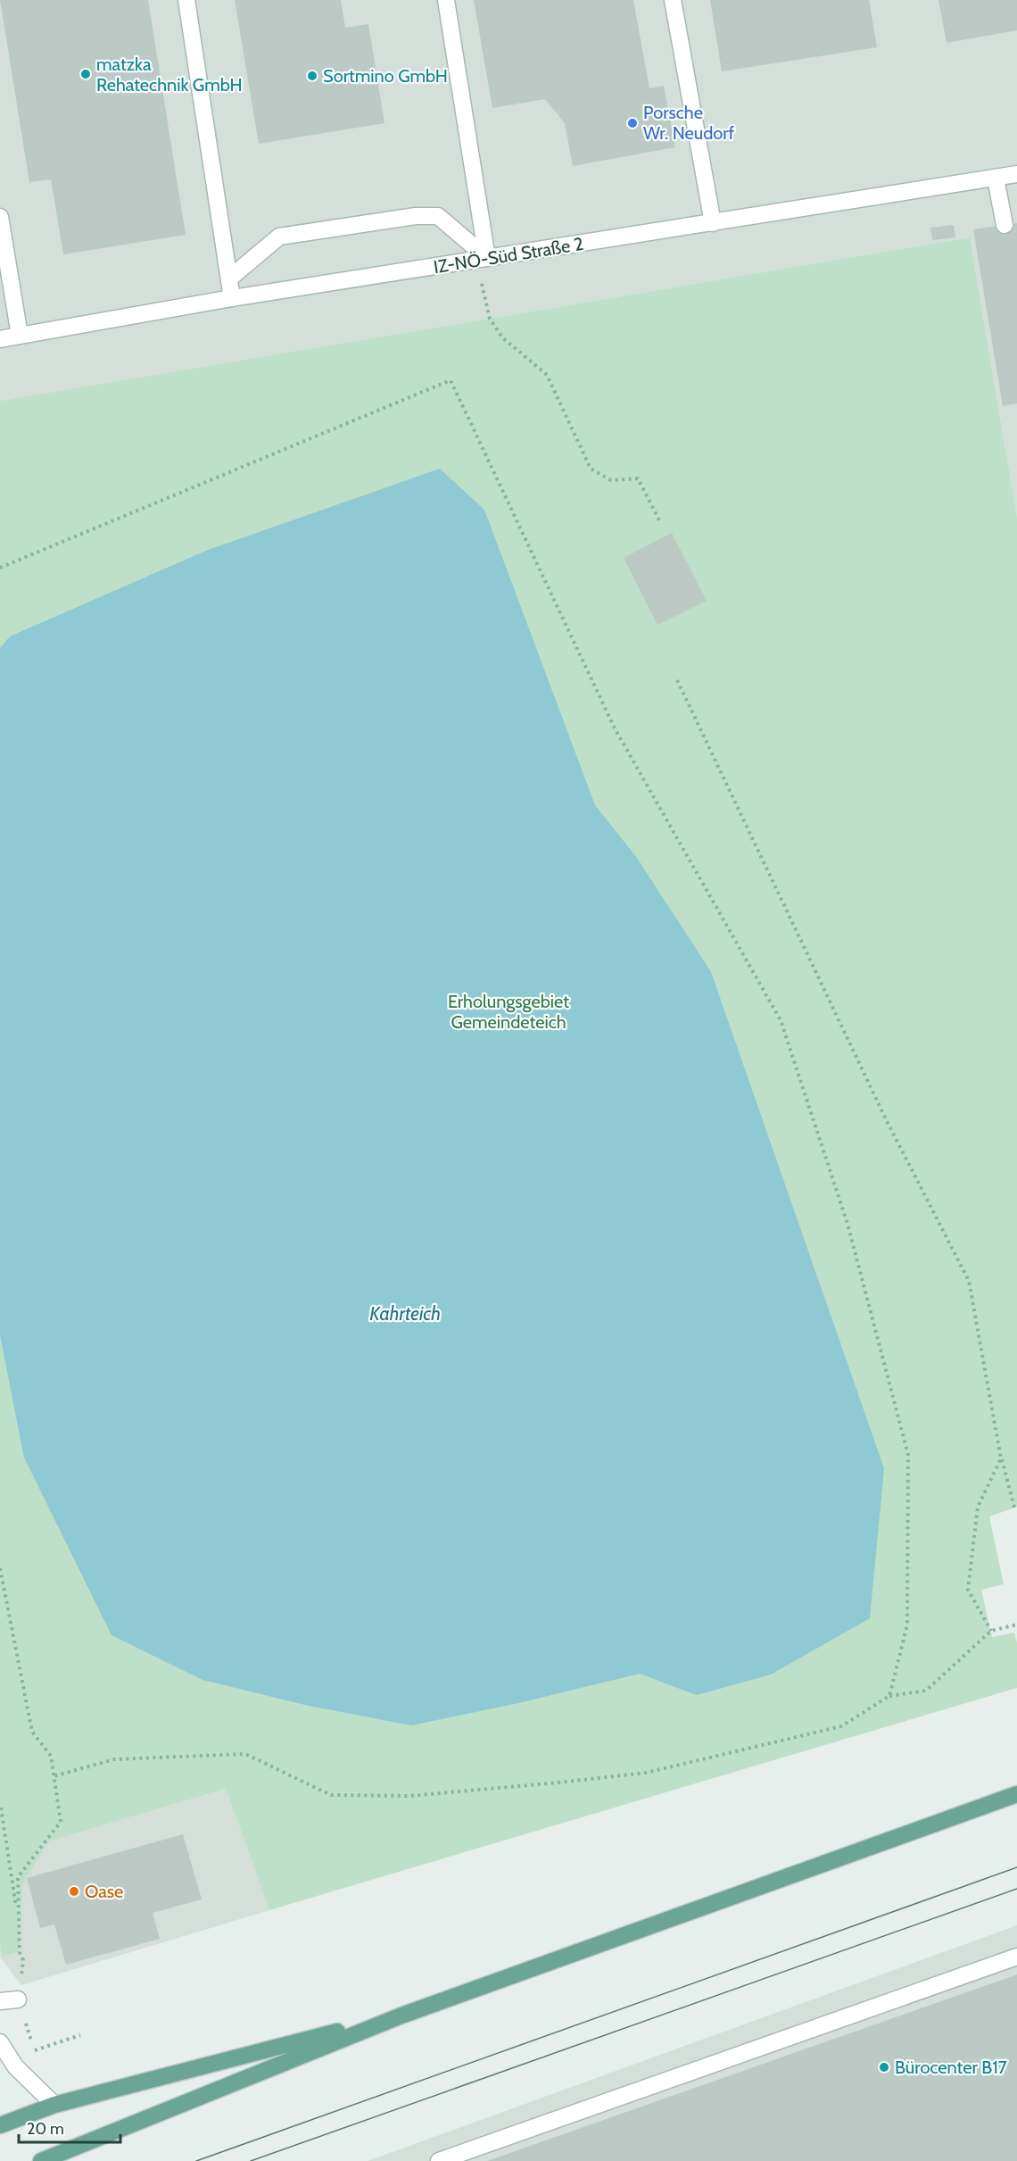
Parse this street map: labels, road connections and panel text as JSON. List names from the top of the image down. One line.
{"streets":{"street":["IZ-NÖ-Süd Straße 2"]},"water":["Kahrteich"],"parks":["Erholungsgebiet Gemeindeteich"],"places":["matzka Rehatechnik GmbH","Sortmino GmbH","Porsche Wr. Neudorf","Oase","Bürocenter B17"],"scale_bar":"20 m"}
